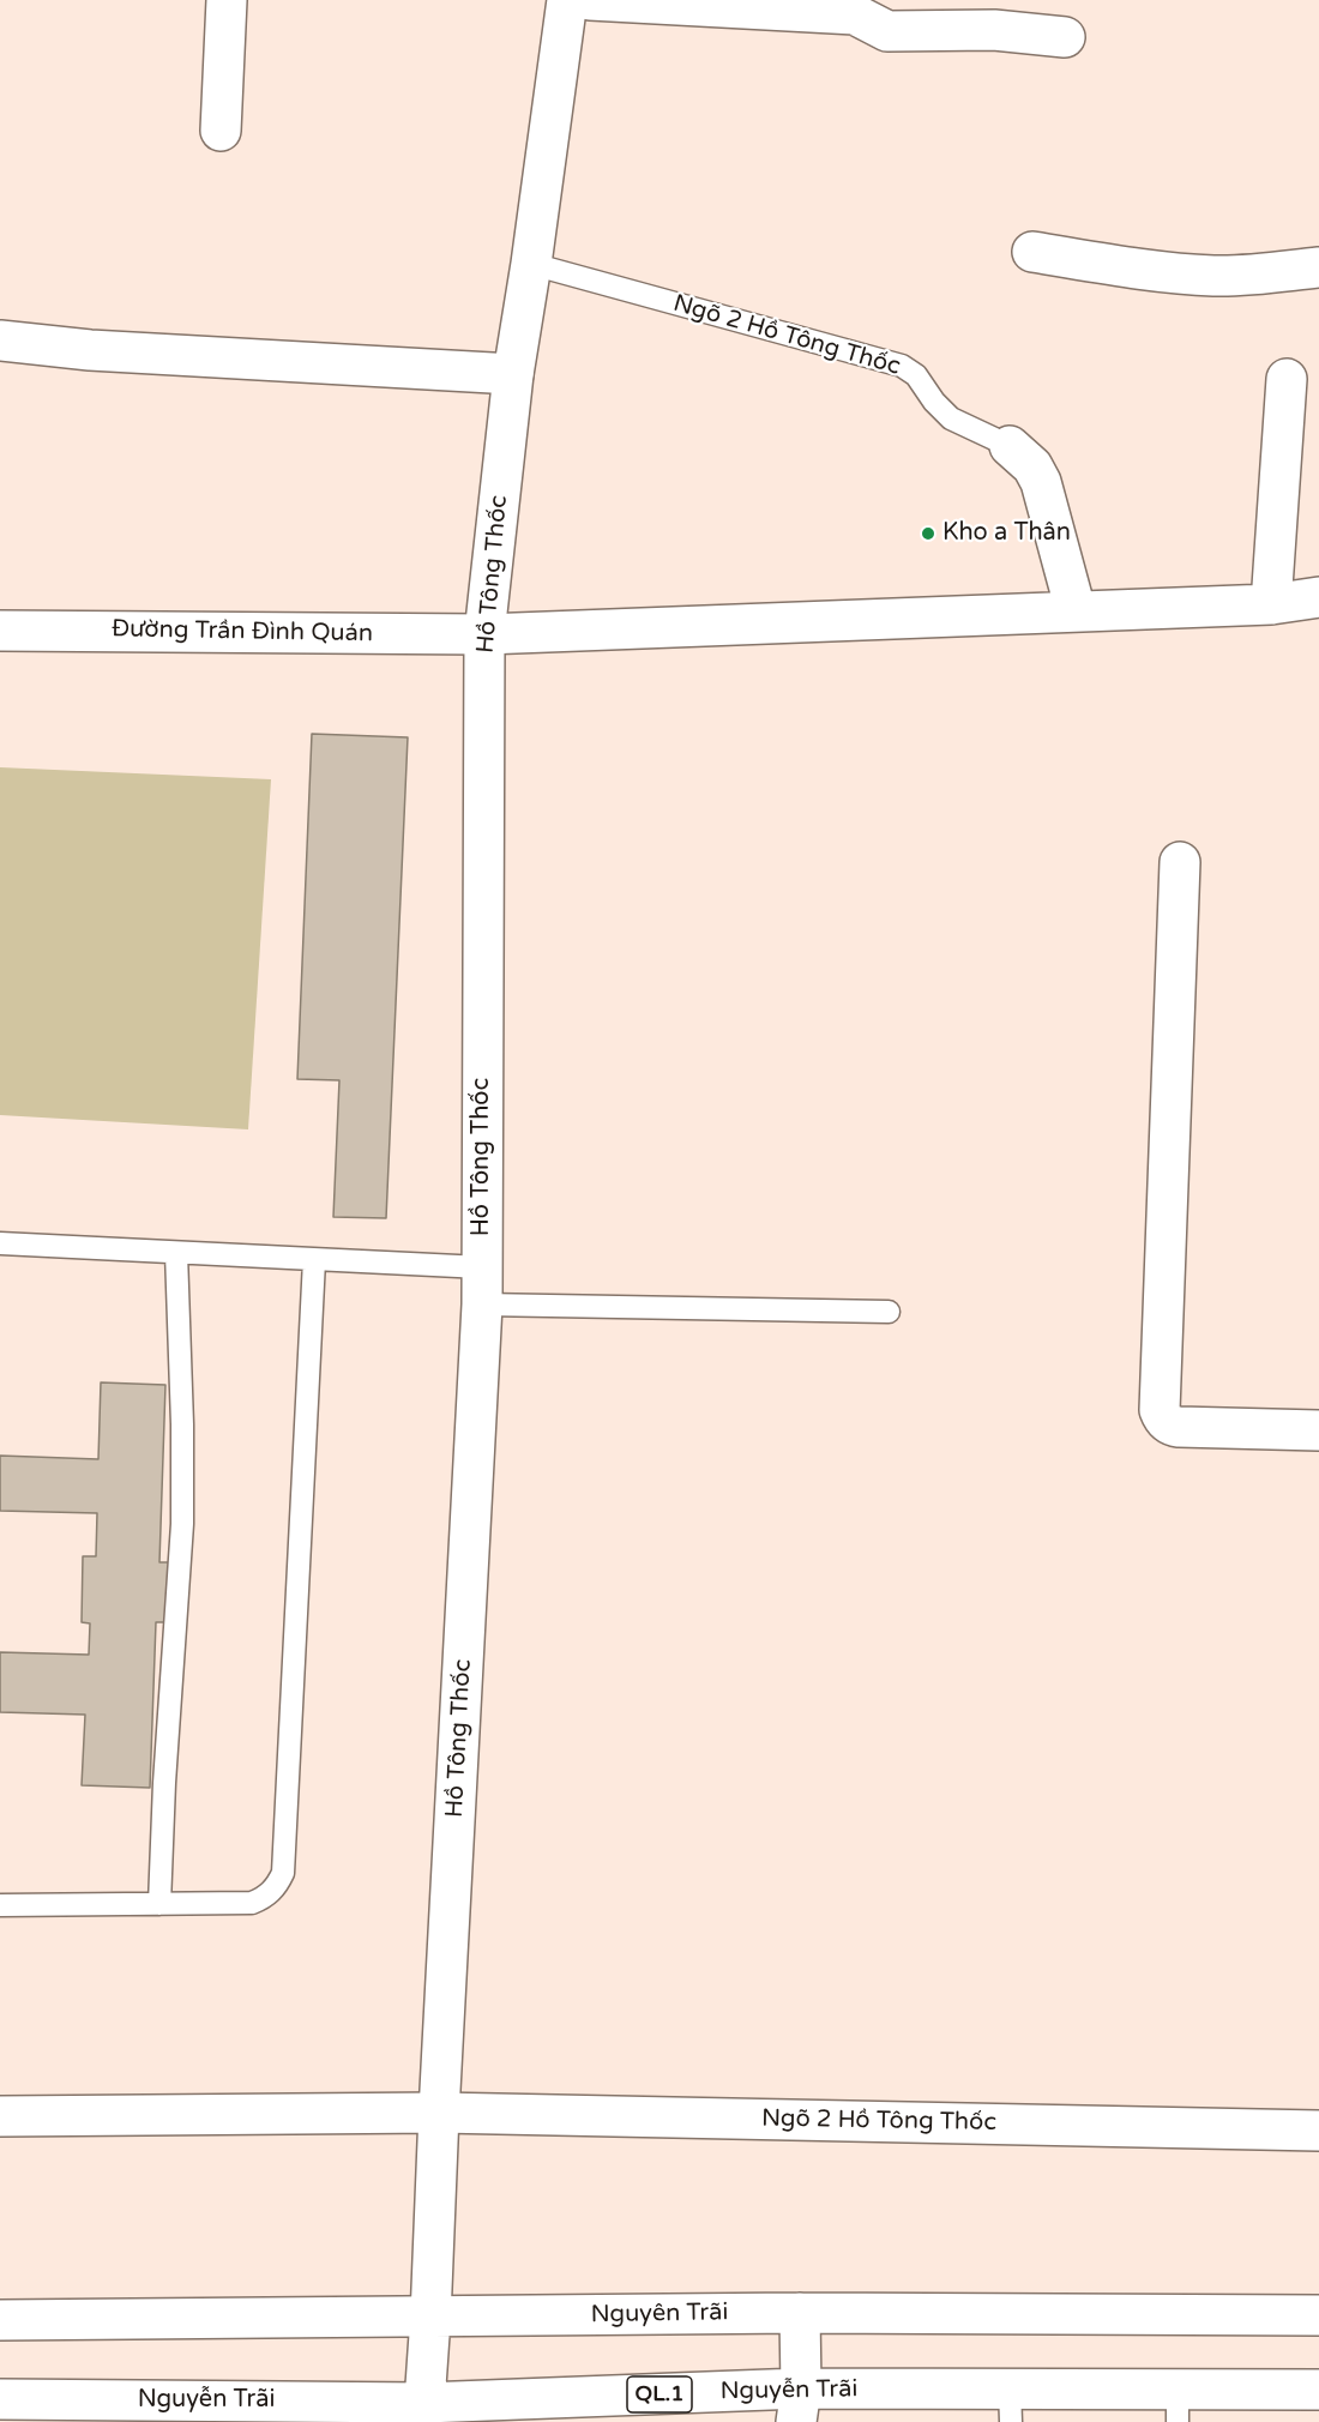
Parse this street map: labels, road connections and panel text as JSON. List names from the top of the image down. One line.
{"streets":{"street":["Ngõ 2 Hồ Tông Thốc","Hồ Tông Thốc","Đường Trần Đình Quán","Nguyên Trãi","Nguyễn Trãi","QL.1"]},"crossings":[["Ngõ 2 Hồ Tông Thốc","Hồ Tông Thốc"],["Ngõ 2 Hồ Tông Thốc","Đường Trần Đình Quán"],["Hồ Tông Thốc","Đường Trần Đình Quán"],["Hồ Tông Thốc","Nguyên Trãi"],["Hồ Tông Thốc","Nguyễn Trãi"]],"places":["Kho a Thân"]}
